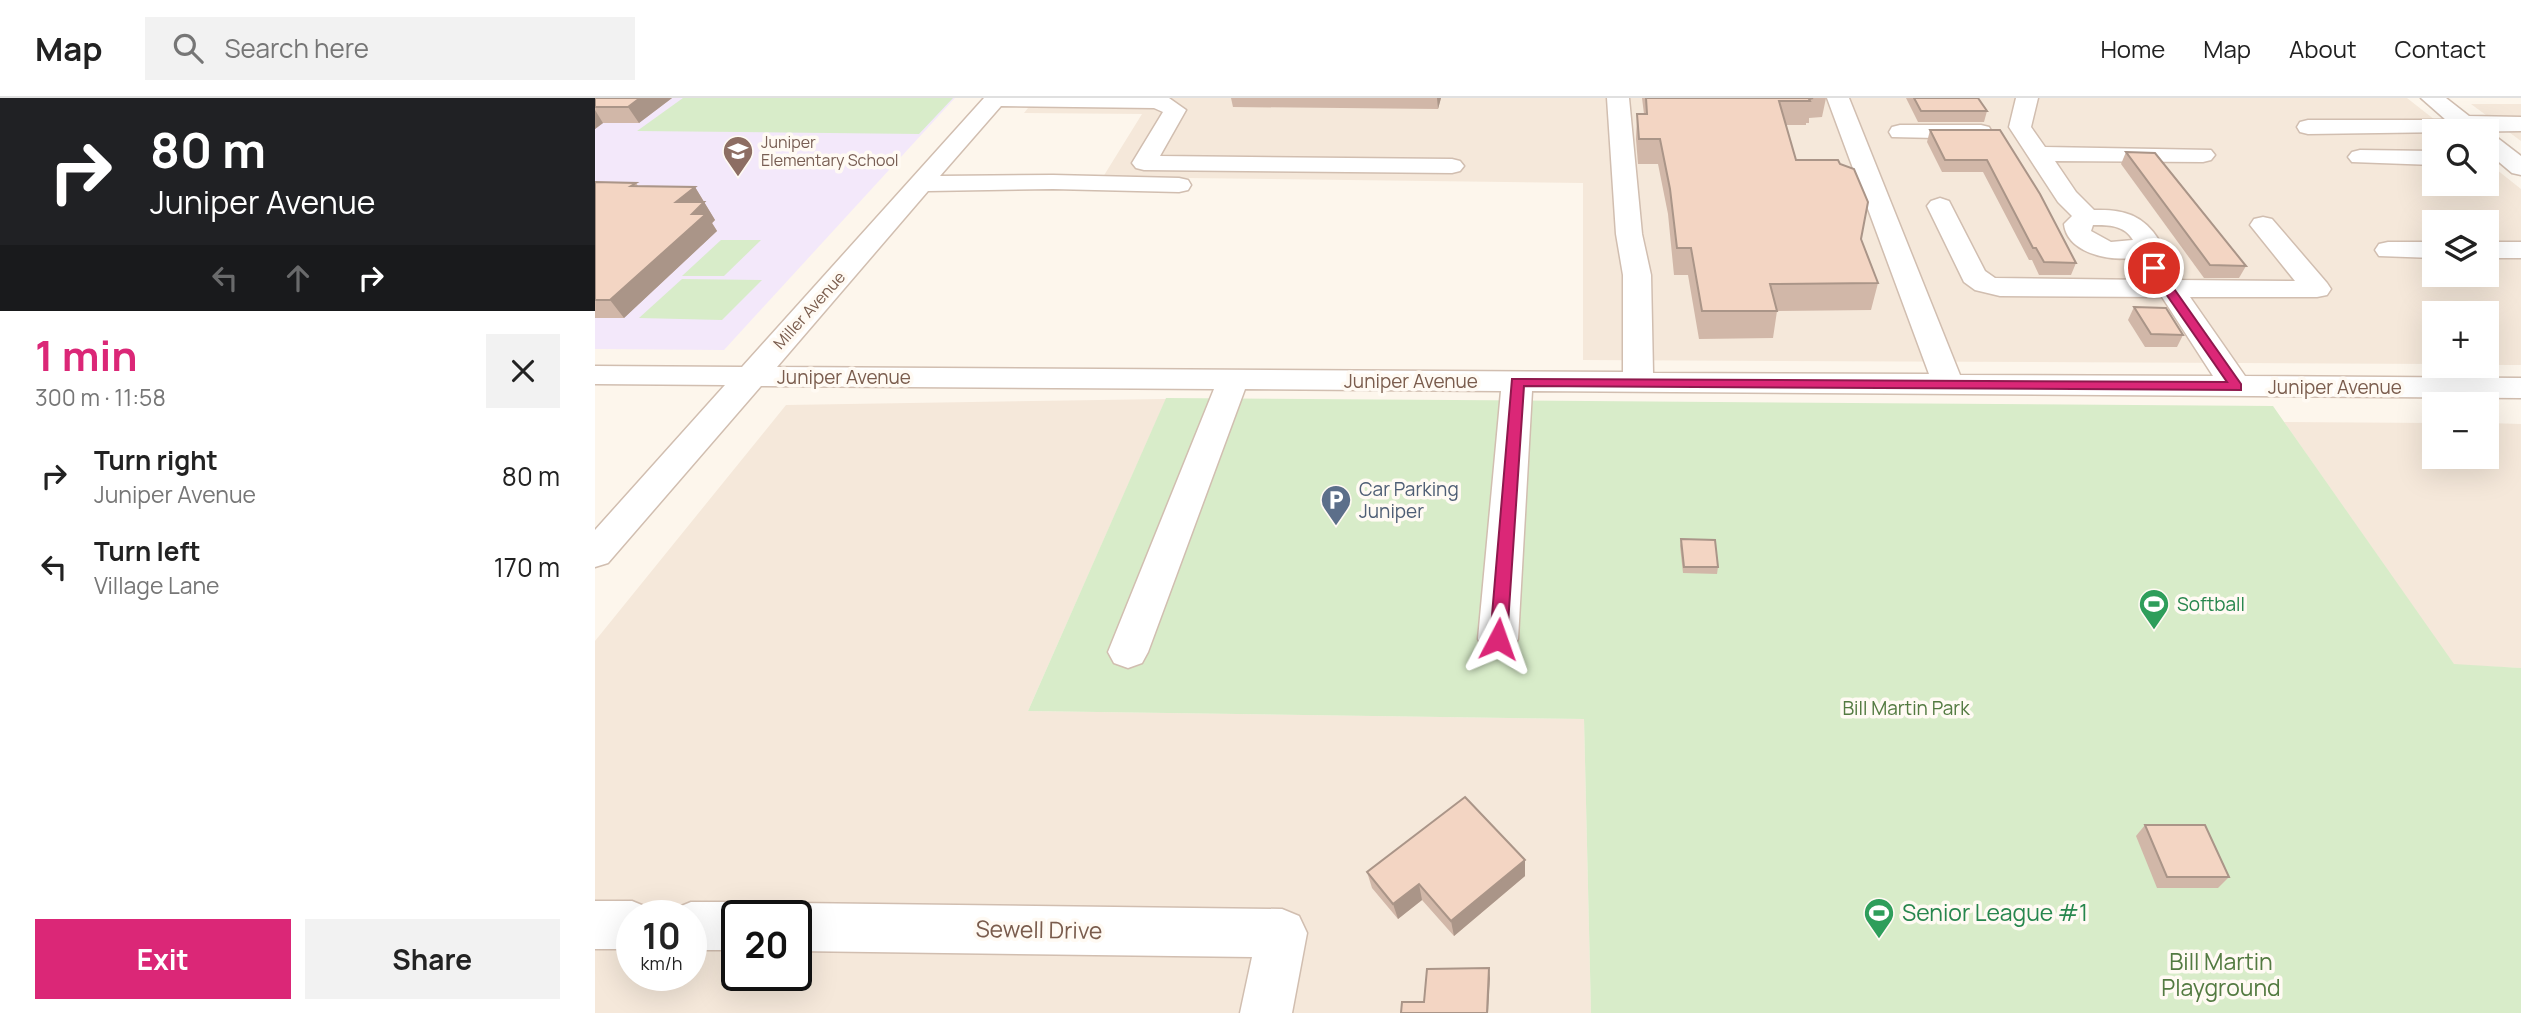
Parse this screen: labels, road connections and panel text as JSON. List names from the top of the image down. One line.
{"streets":{"street":["Miller Avenue","Juniper Avenue","Sewell Drive"]},"crossings":[["Miller Avenue","Juniper Avenue"]],"parks":["Bill Martin Park","Bill Martin Playground"],"places":{"school or university":["Juniper Elementary School"],"parking":["Car Parking Juniper"],"sports":["Softball","Senior League #1"]},"page":{"header":"Map","search":"Search here","nav":["Home","Map","About","Contact"],"turn":["80 m","Juniper Avenue"],"map_buttons":["+","−"],"heading":["1 min","300 m · 11:58"],"list":[{"name":"Turn right","note":"Juniper Avenue","value":"80 m"},{"name":"Turn left","note":"Village Lane","value":"170 m"}],"speed":"10 km/h","limit":"20","buttons":["Exit","Share"]}}
